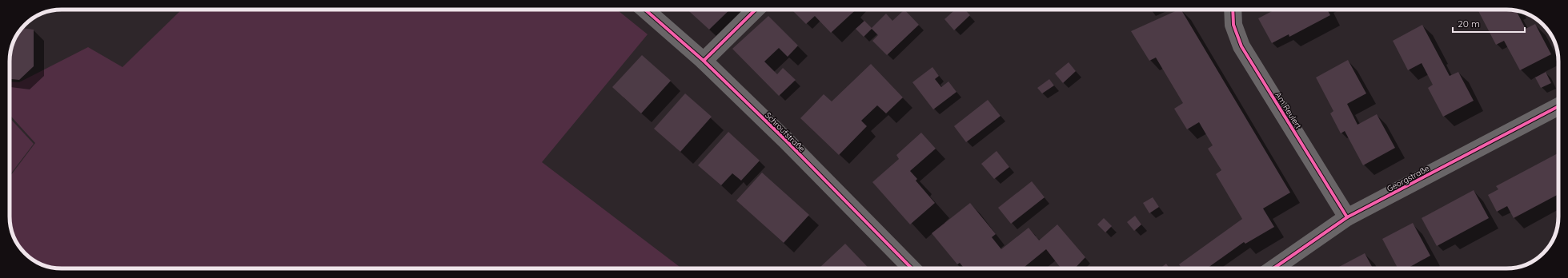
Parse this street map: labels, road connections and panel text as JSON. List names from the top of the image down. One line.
{"streets":{"street":["Am Reulert","Schroufstraße","Georgstraße"]},"crossings":[["Am Reulert","Georgstraße"]],"scale_bar":"20 m"}
